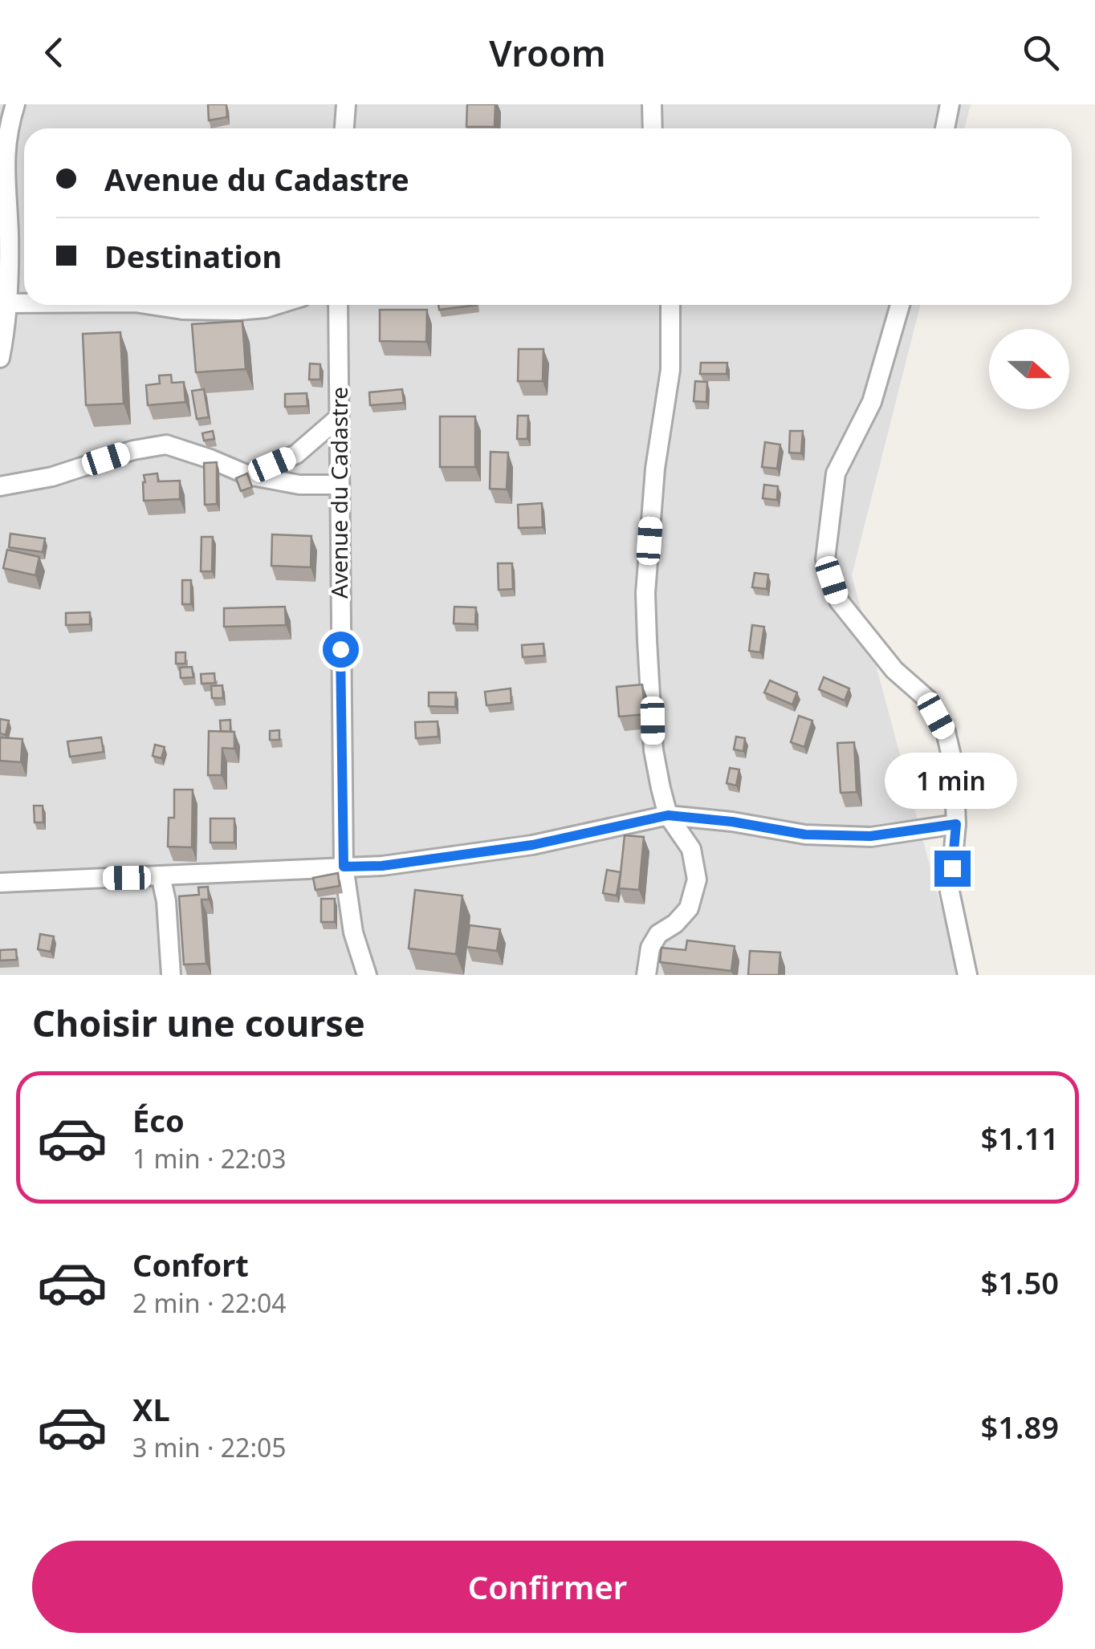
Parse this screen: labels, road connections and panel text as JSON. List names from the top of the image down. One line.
{"streets":{"street":["Avenue du Cadastre"]},"north":"right","page":{"header":"Vroom","banner":["Avenue du Cadastre","Destination"],"bubble":"1 min","heading":"Choisir une course","list":[{"name":"Éco","note":"1 min · 22:03","value":"$1.11"},{"name":"Confort","note":"2 min · 22:04","value":"$1.50"},{"name":"XL","note":"3 min · 22:05","value":"$1.89"}],"buttons":"Confirmer"}}
